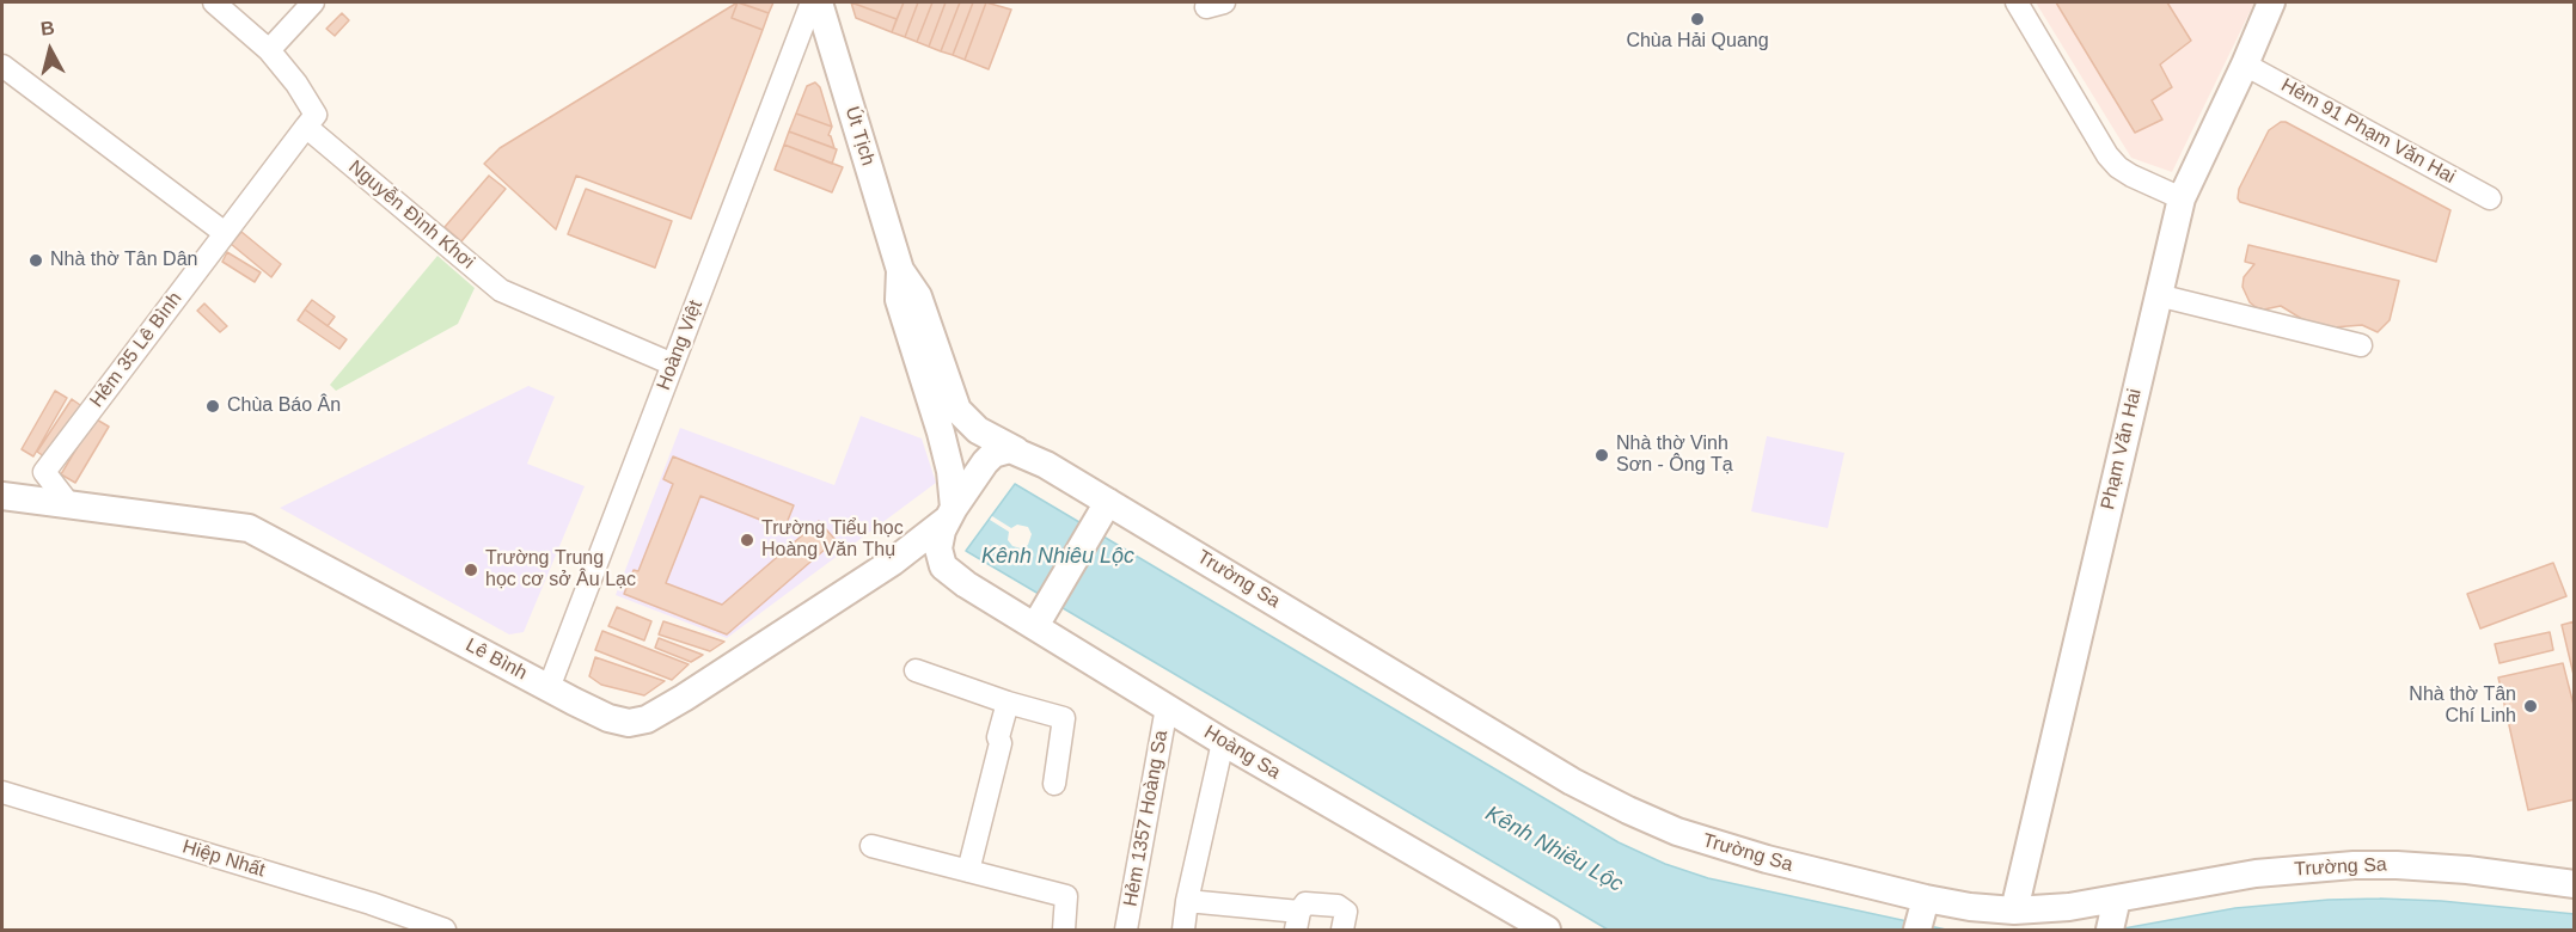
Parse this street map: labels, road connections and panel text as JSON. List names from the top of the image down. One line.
{"streets":{"street":["Hẻm 91 Phạm Văn Hai","Út Tịch","Nguyễn Đình Khơi","Hoàng Việt","Hẻm 35 Lê Bình","Phạm Văn Hai","Trường Sa","Lê Bình","Hoàng Sa","Hẻm 1357 Hoàng Sa","Hiệp Nhất"]},"crossings":[["Hẻm 91 Phạm Văn Hai","Phạm Văn Hai"],["Út Tịch","Trường Sa"],["Út Tịch","Lê Bình"],["Út Tịch","Hoàng Sa"],["Nguyễn Đình Khơi","Hoàng Việt"],["Nguyễn Đình Khơi","Hẻm 35 Lê Bình"],["Hoàng Việt","Lê Bình"],["Hẻm 35 Lê Bình","Lê Bình"],["Phạm Văn Hai","Trường Sa"],["Trường Sa","Lê Bình"],["Trường Sa","Hoàng Sa"],["Lê Bình","Hoàng Sa"],["Hoàng Sa","Hẻm 1357 Hoàng Sa"]],"water":["Kênh Nhiêu Lộc"],"places":["Chùa Hải Quang","Nhà thờ Tân Dân","Chùa Báo Ân","Nhà thờ Vinh Sơn - Ông Tạ","Trường Tiểu học Hoàng Văn Thụ","Trường Trung học cơ sở Âu Lạc","Nhà thờ Tân Chí Linh"],"north":"top"}
